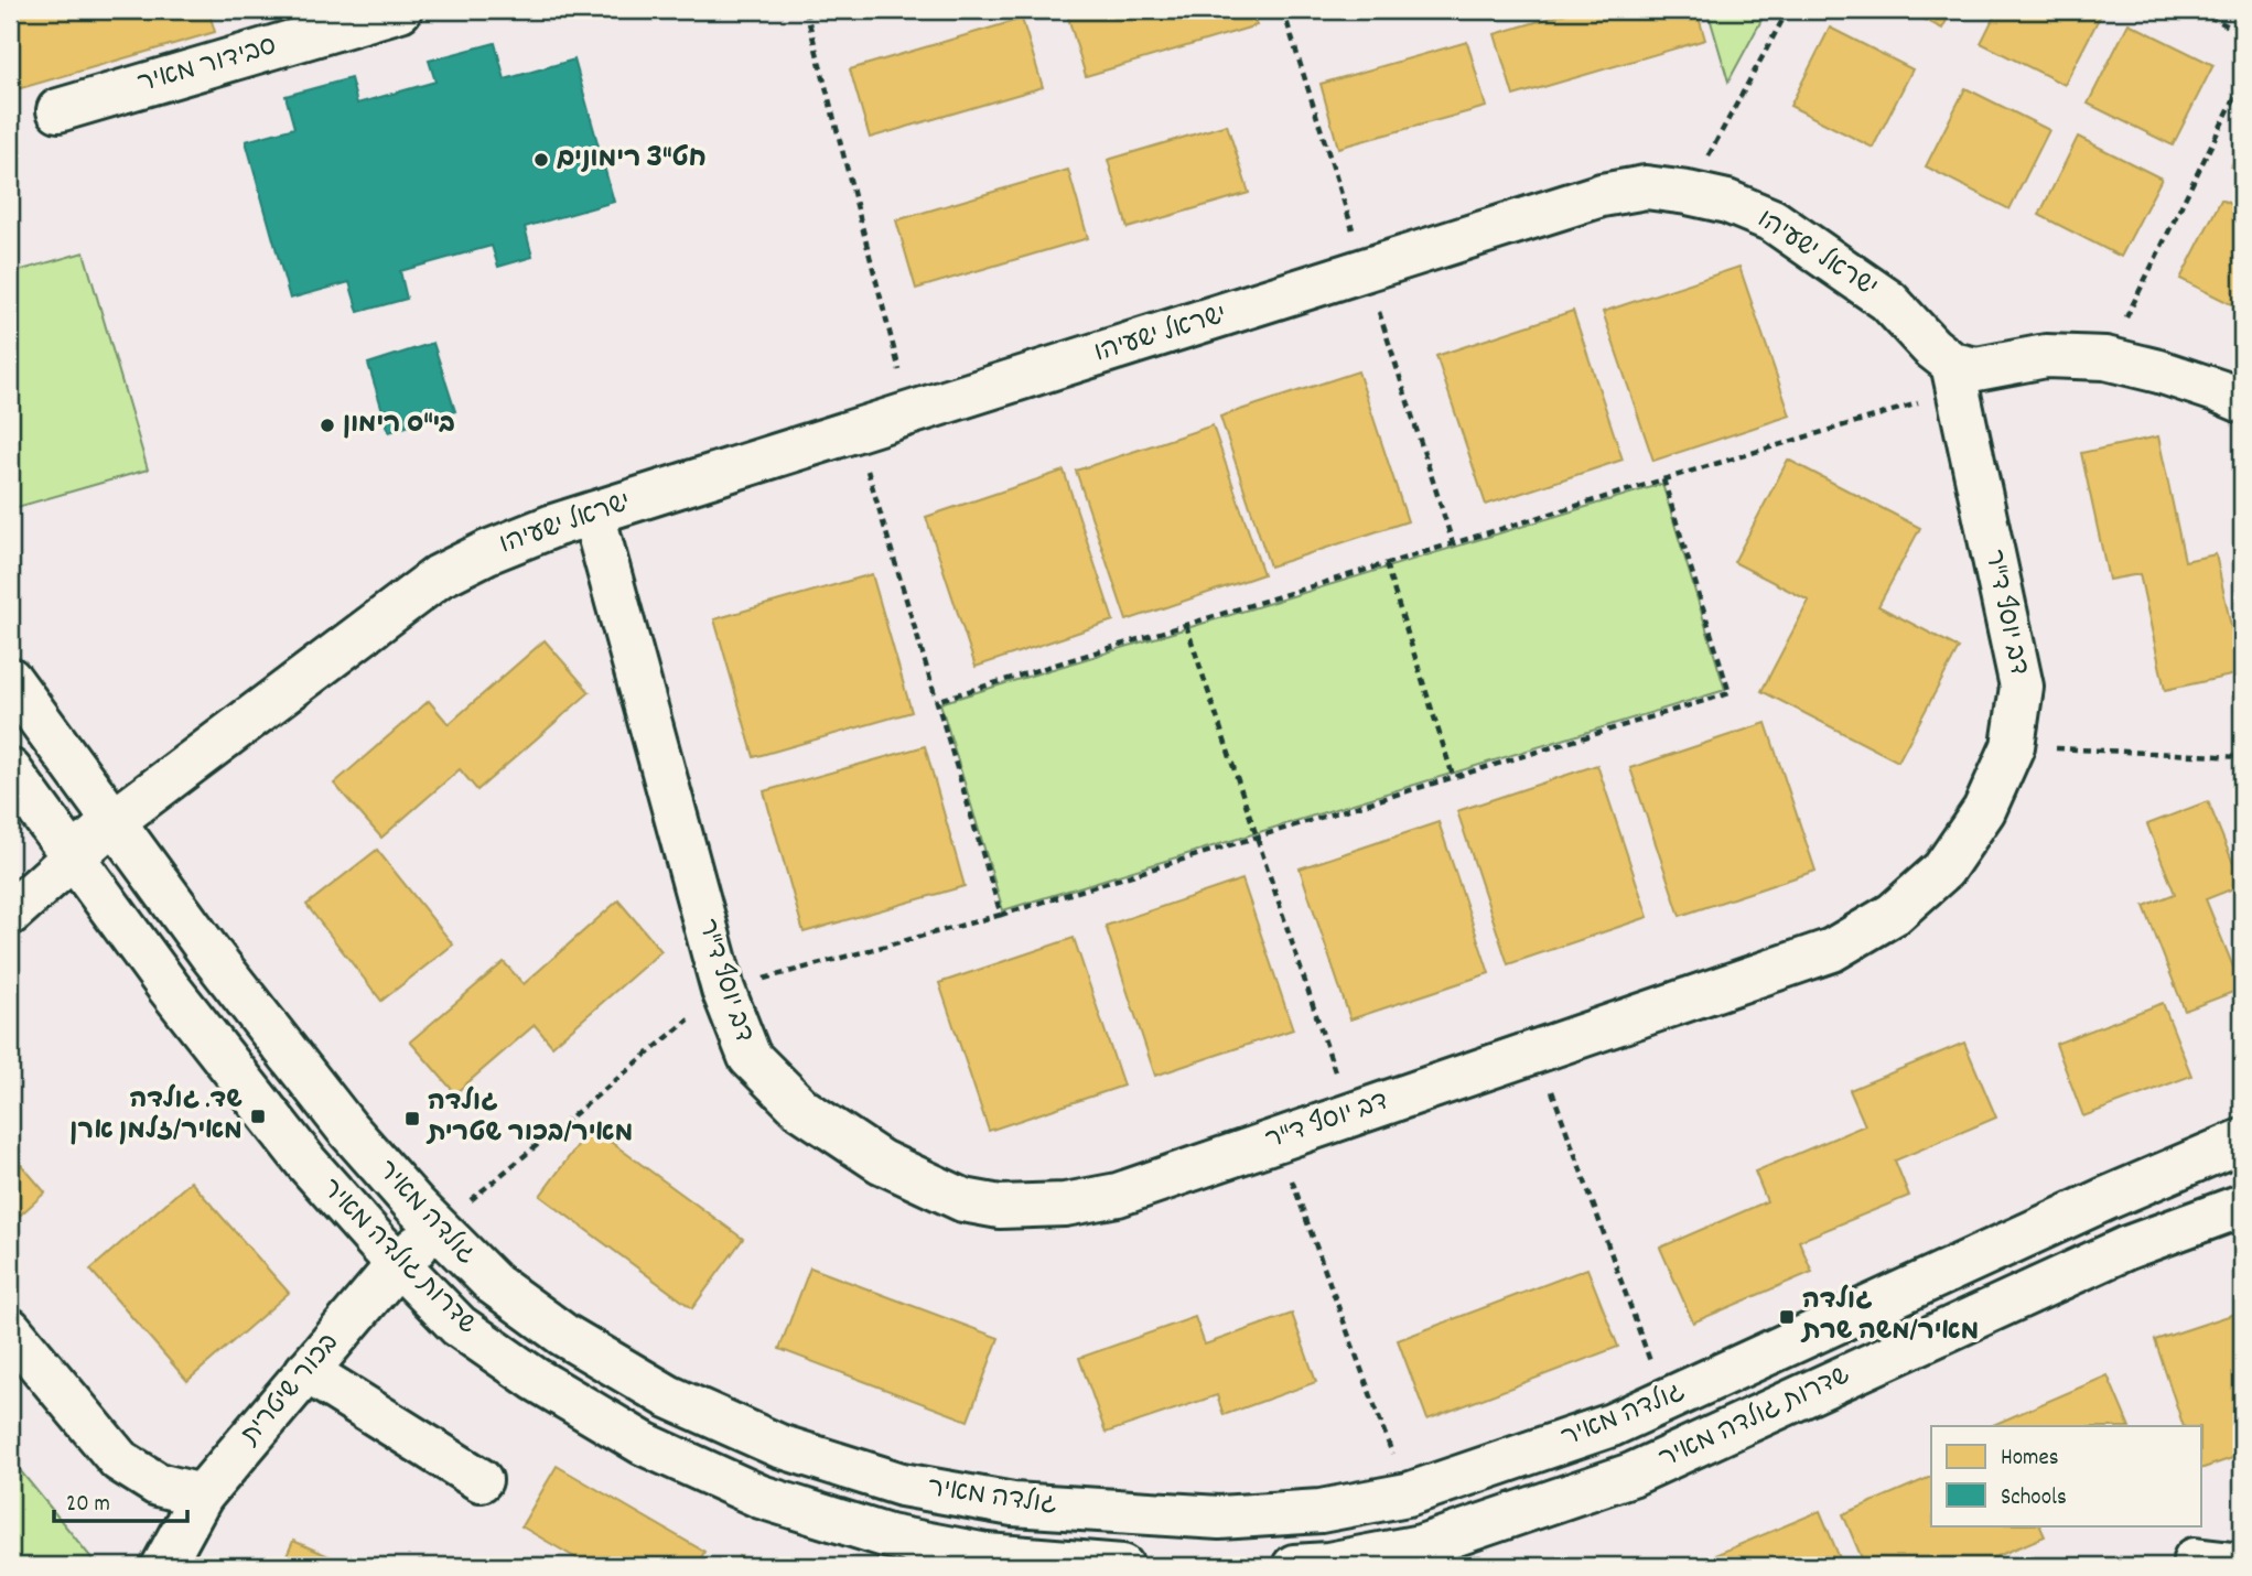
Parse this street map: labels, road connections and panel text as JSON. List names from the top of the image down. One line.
{"streets":{"street":["סבידור מאיר","ישראל ישעיהו","דב יוסף ד\"ר","גולדה מאיר","שדרות גולדה מאיר","בכור שיטרית"]},"crossings":[["ישראל ישעיהו","דב יוסף ד\"ר"],["ישראל ישעיהו","גולדה מאיר"],["ישראל ישעיהו","שדרות גולדה מאיר"],["גולדה מאיר","בכור שיטרית"],["שדרות גולדה מאיר","בכור שיטרית"]],"places":{"other":["חט\"צ רימונים","בי\"ס רימון"],"transit":["שד. גולדה מאיר/זלמן ארן","גולדה מאיר/בכור שטרית","גולדה מאיר/משה שרת"]},"legend":["Homes","Schools"],"scale_bar":"20 m"}
